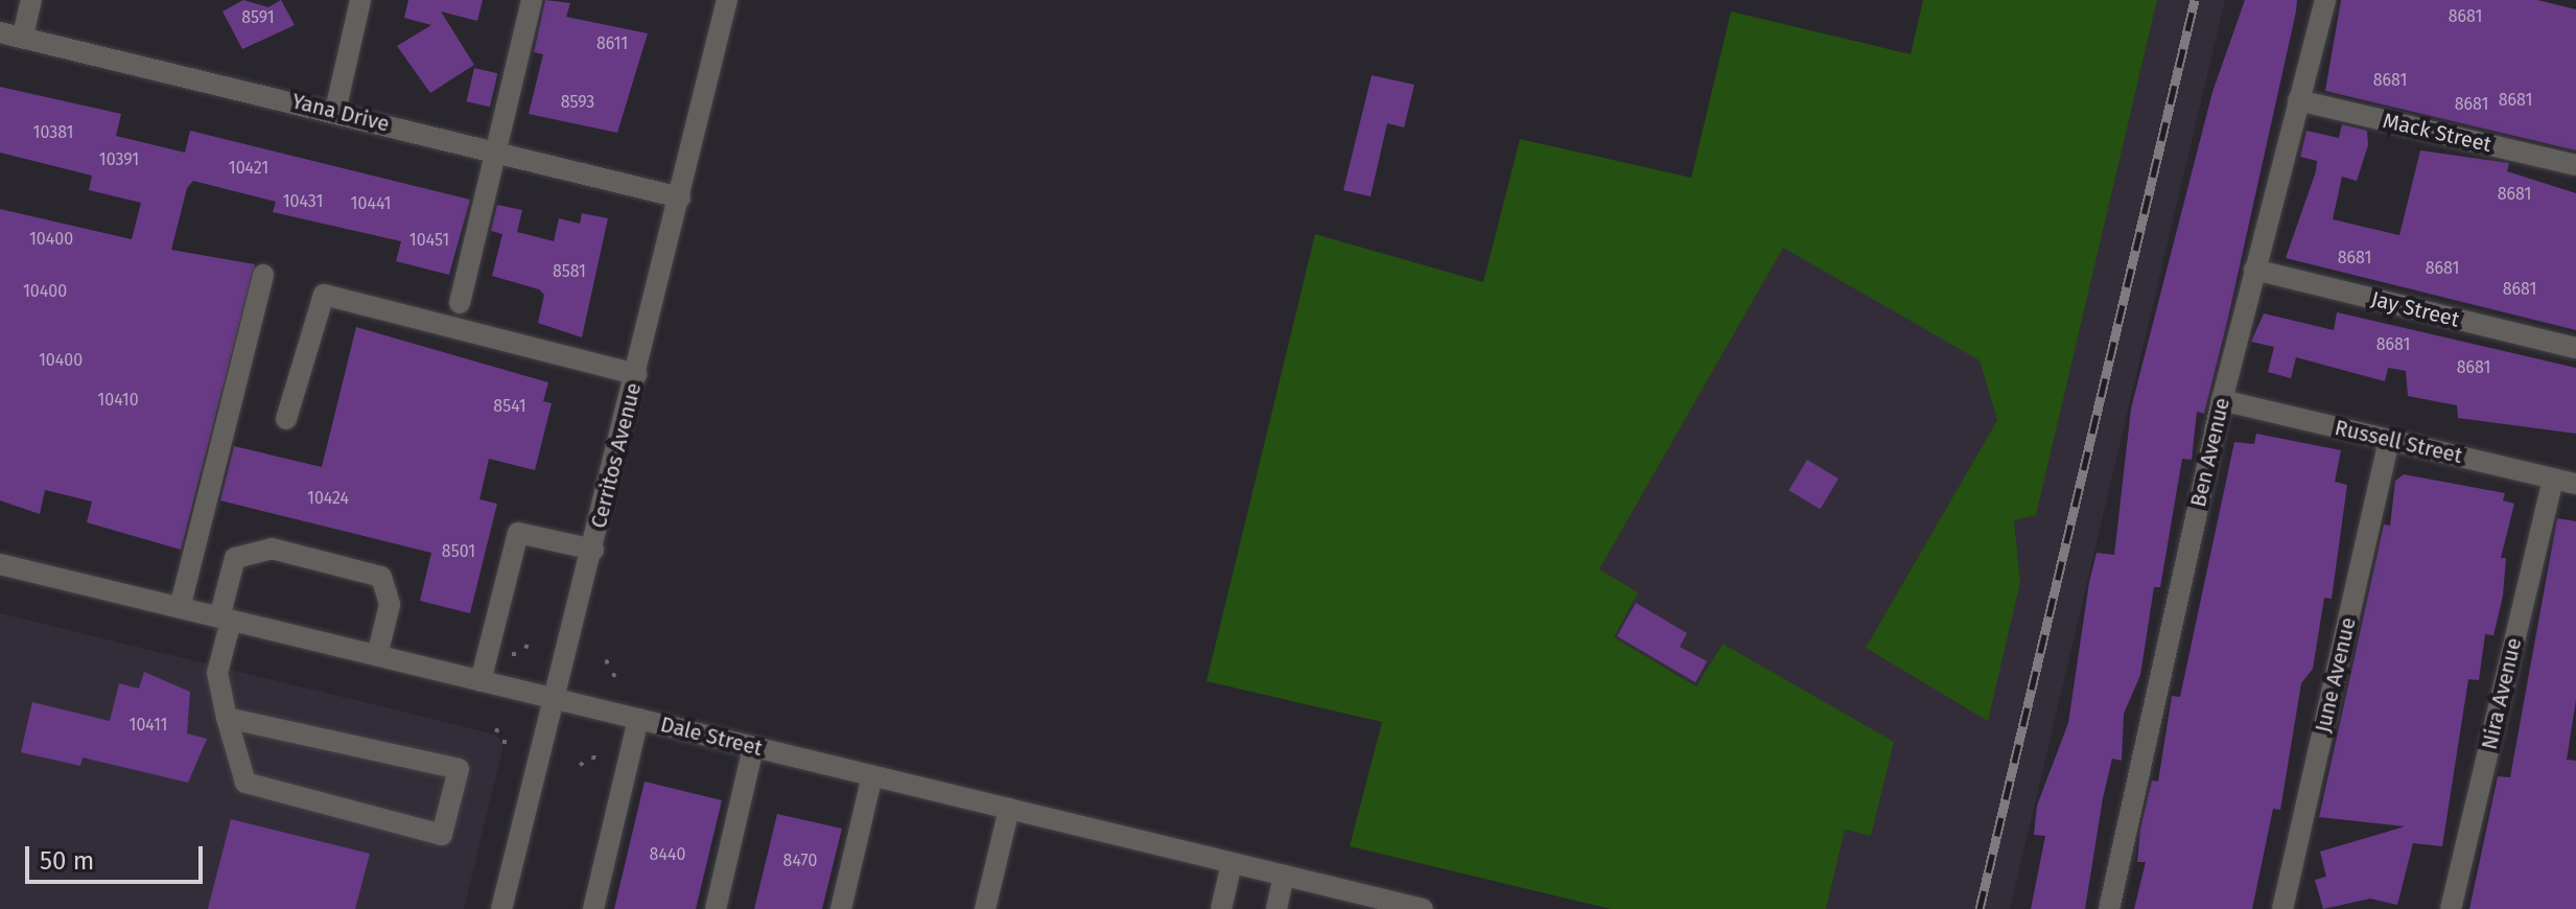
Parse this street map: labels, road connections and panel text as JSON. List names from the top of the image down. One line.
{"streets":{"street":["Yana Drive","Mack Street","Jay Street","Russell Street","Ben Avenue","Cerritos Avenue","June Avenue","Nira Avenue","Dale Street"]},"crossings":[["Yana Drive","Cerritos Avenue"],["Mack Street","Ben Avenue"],["Jay Street","Ben Avenue"],["Russell Street","Ben Avenue"],["Russell Street","June Avenue"],["Russell Street","Nira Avenue"],["Cerritos Avenue","Dale Street"]],"house_numbers":["8681","8591","8611","8681","8681","8593","8681","10381","10391","10421","8681","10431","10441","10400","10451","8681","8681","8581","8681","10400","8681","10400","8681","10410","8541","10424","8501","10411","8440","8470"],"scale_bar":"50 m"}
